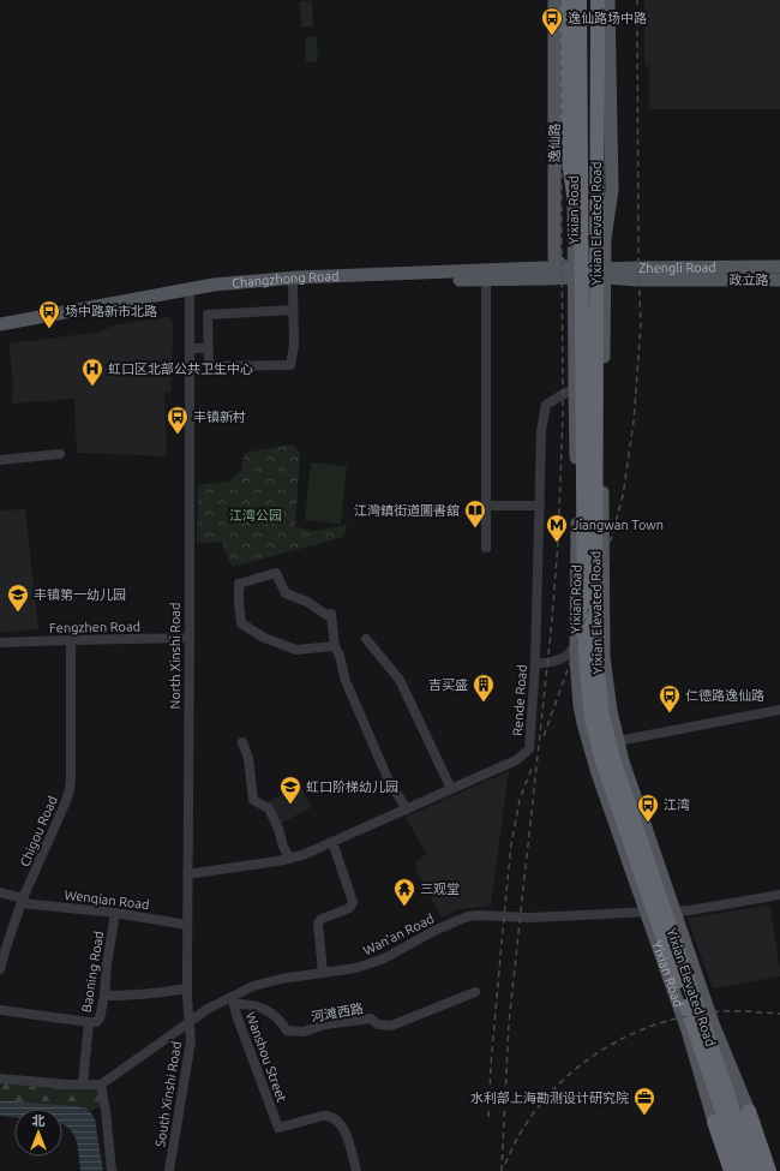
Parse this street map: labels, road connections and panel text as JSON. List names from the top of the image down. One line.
{"streets":{"highway":["Yixian Elevated Road"],"main road":["逸仙路","Yixian Road","Zhengli Road","Changzhong Road","政立路"],"street":["Fengzhen Road","North Xinshi Road","Rende Road","Chigou Road","Wenqian Road","Wan'an Road","Baoning Road","河滩西路","Wanshou Street","South Xinshi Road"]},"crossings":[["逸仙路","Yixian Road"],["逸仙路","Changzhong Road"],["逸仙路","政立路"],["Yixian Road","Yixian Elevated Road"],["Yixian Road","Zhengli Road"],["Yixian Road","Changzhong Road"],["Yixian Road","政立路"],["Yixian Road","Rende Road"],["Yixian Road","Wan'an Road"],["Zhengli Road","政立路"],["Changzhong Road","政立路"],["Changzhong Road","North Xinshi Road"],["Fengzhen Road","North Xinshi Road"],["Fengzhen Road","Chigou Road"],["North Xinshi Road","Rende Road"],["North Xinshi Road","Wenqian Road"],["North Xinshi Road","Wan'an Road"],["North Xinshi Road","South Xinshi Road"],["Chigou Road","Wenqian Road"],["Wenqian Road","Baoning Road"],["Wan'an Road","河滩西路"],["Wan'an Road","Wanshou Street"],["Wan'an Road","South Xinshi Road"],["河滩西路","Wanshou Street"]],"parks":["江湾公园"],"places":{"bus stop":["逸仙路场中路","场中路新市北路","丰镇新村","仁德路逸仙路","江湾"],"hospital":["虹口区北部公共卫生中心"],"library":["江灣鎮街道圖書舘"],"metro station":["Jiangwan Town"],"school or university":["丰镇第一幼儿园","虹口阶梯幼儿园"],"building":["吉买盛"],"temple":["三观堂"],"office":["水利部上海勘测设计研究院"]},"north":"top"}
